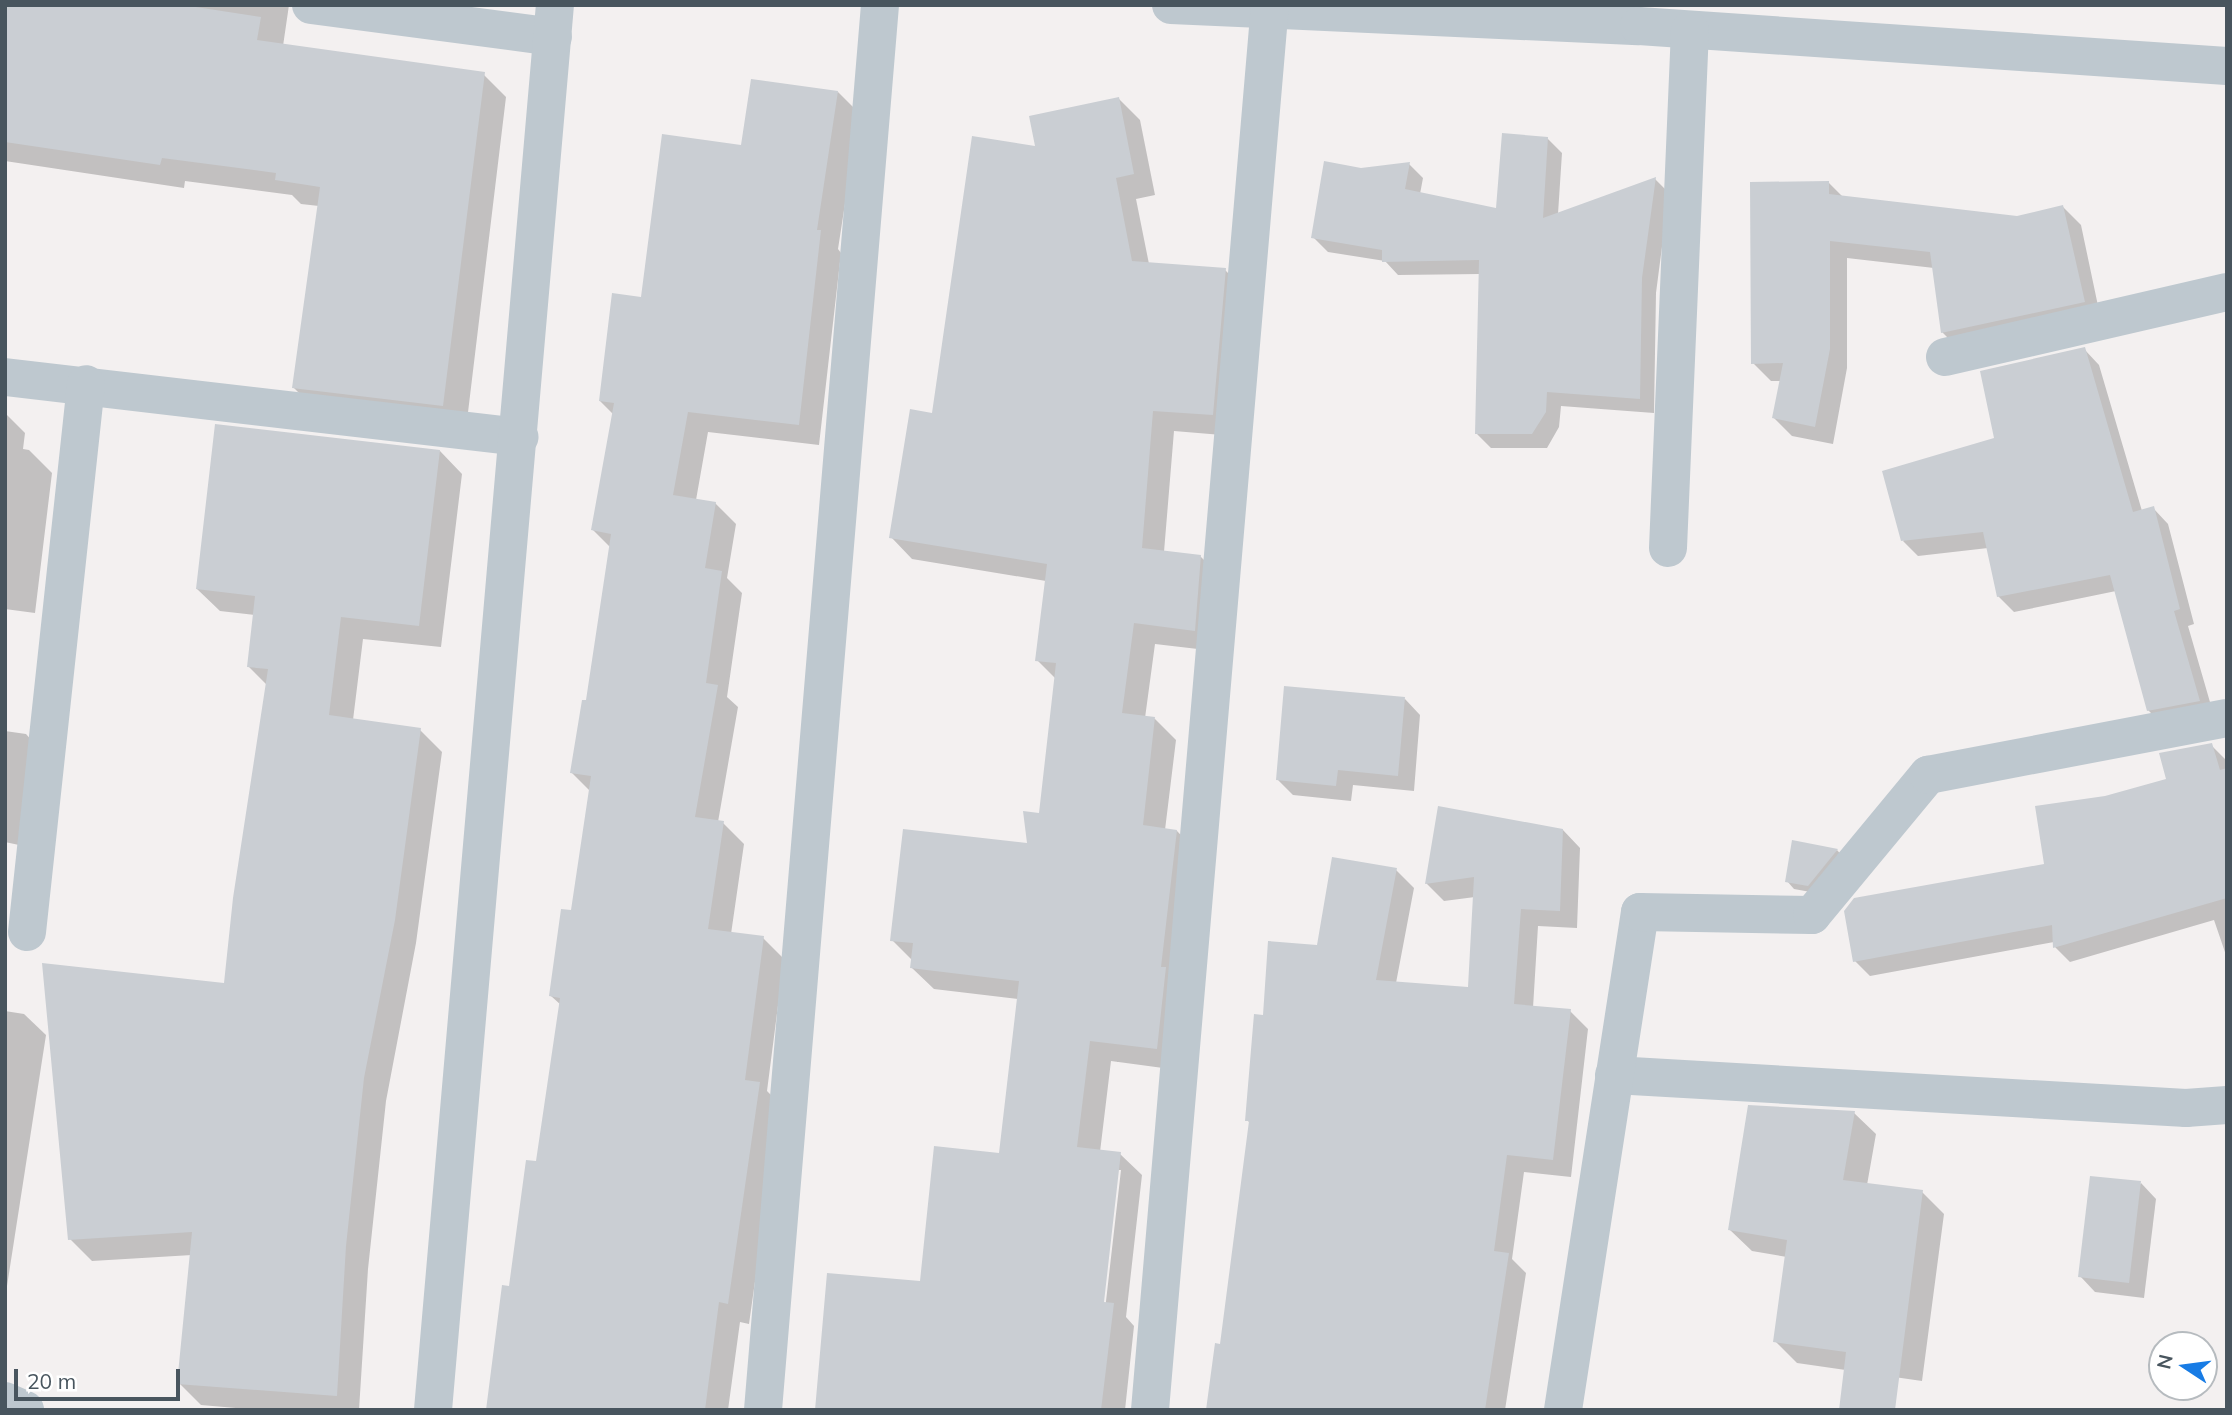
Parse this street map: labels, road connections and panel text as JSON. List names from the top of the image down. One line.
{"scale_bar":"20 m","north":"left"}
